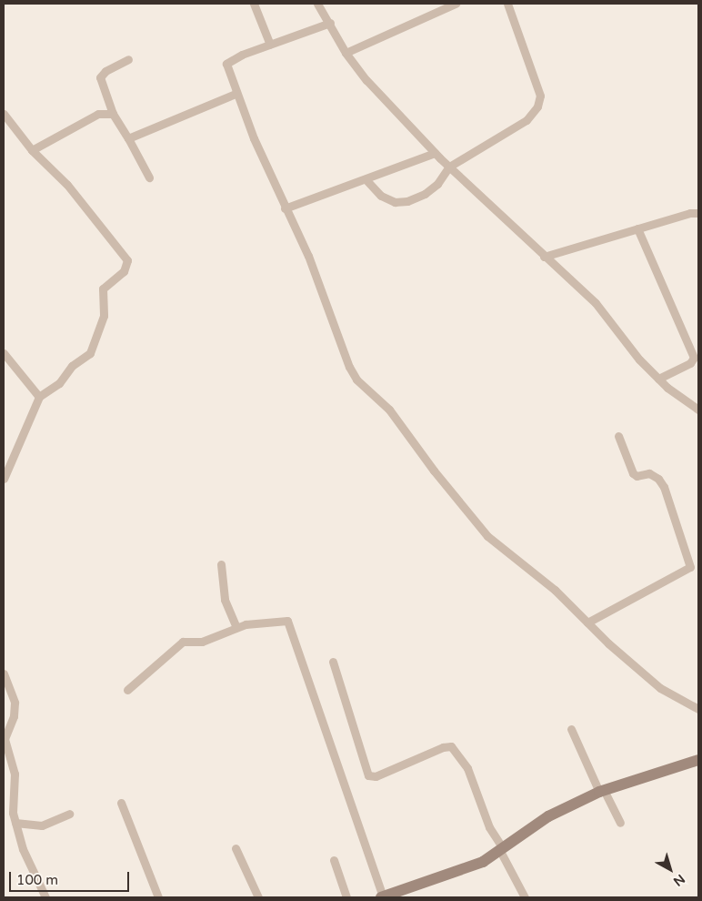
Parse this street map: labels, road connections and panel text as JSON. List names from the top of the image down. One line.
{"scale_bar":"100 m","north":"bottom right"}
